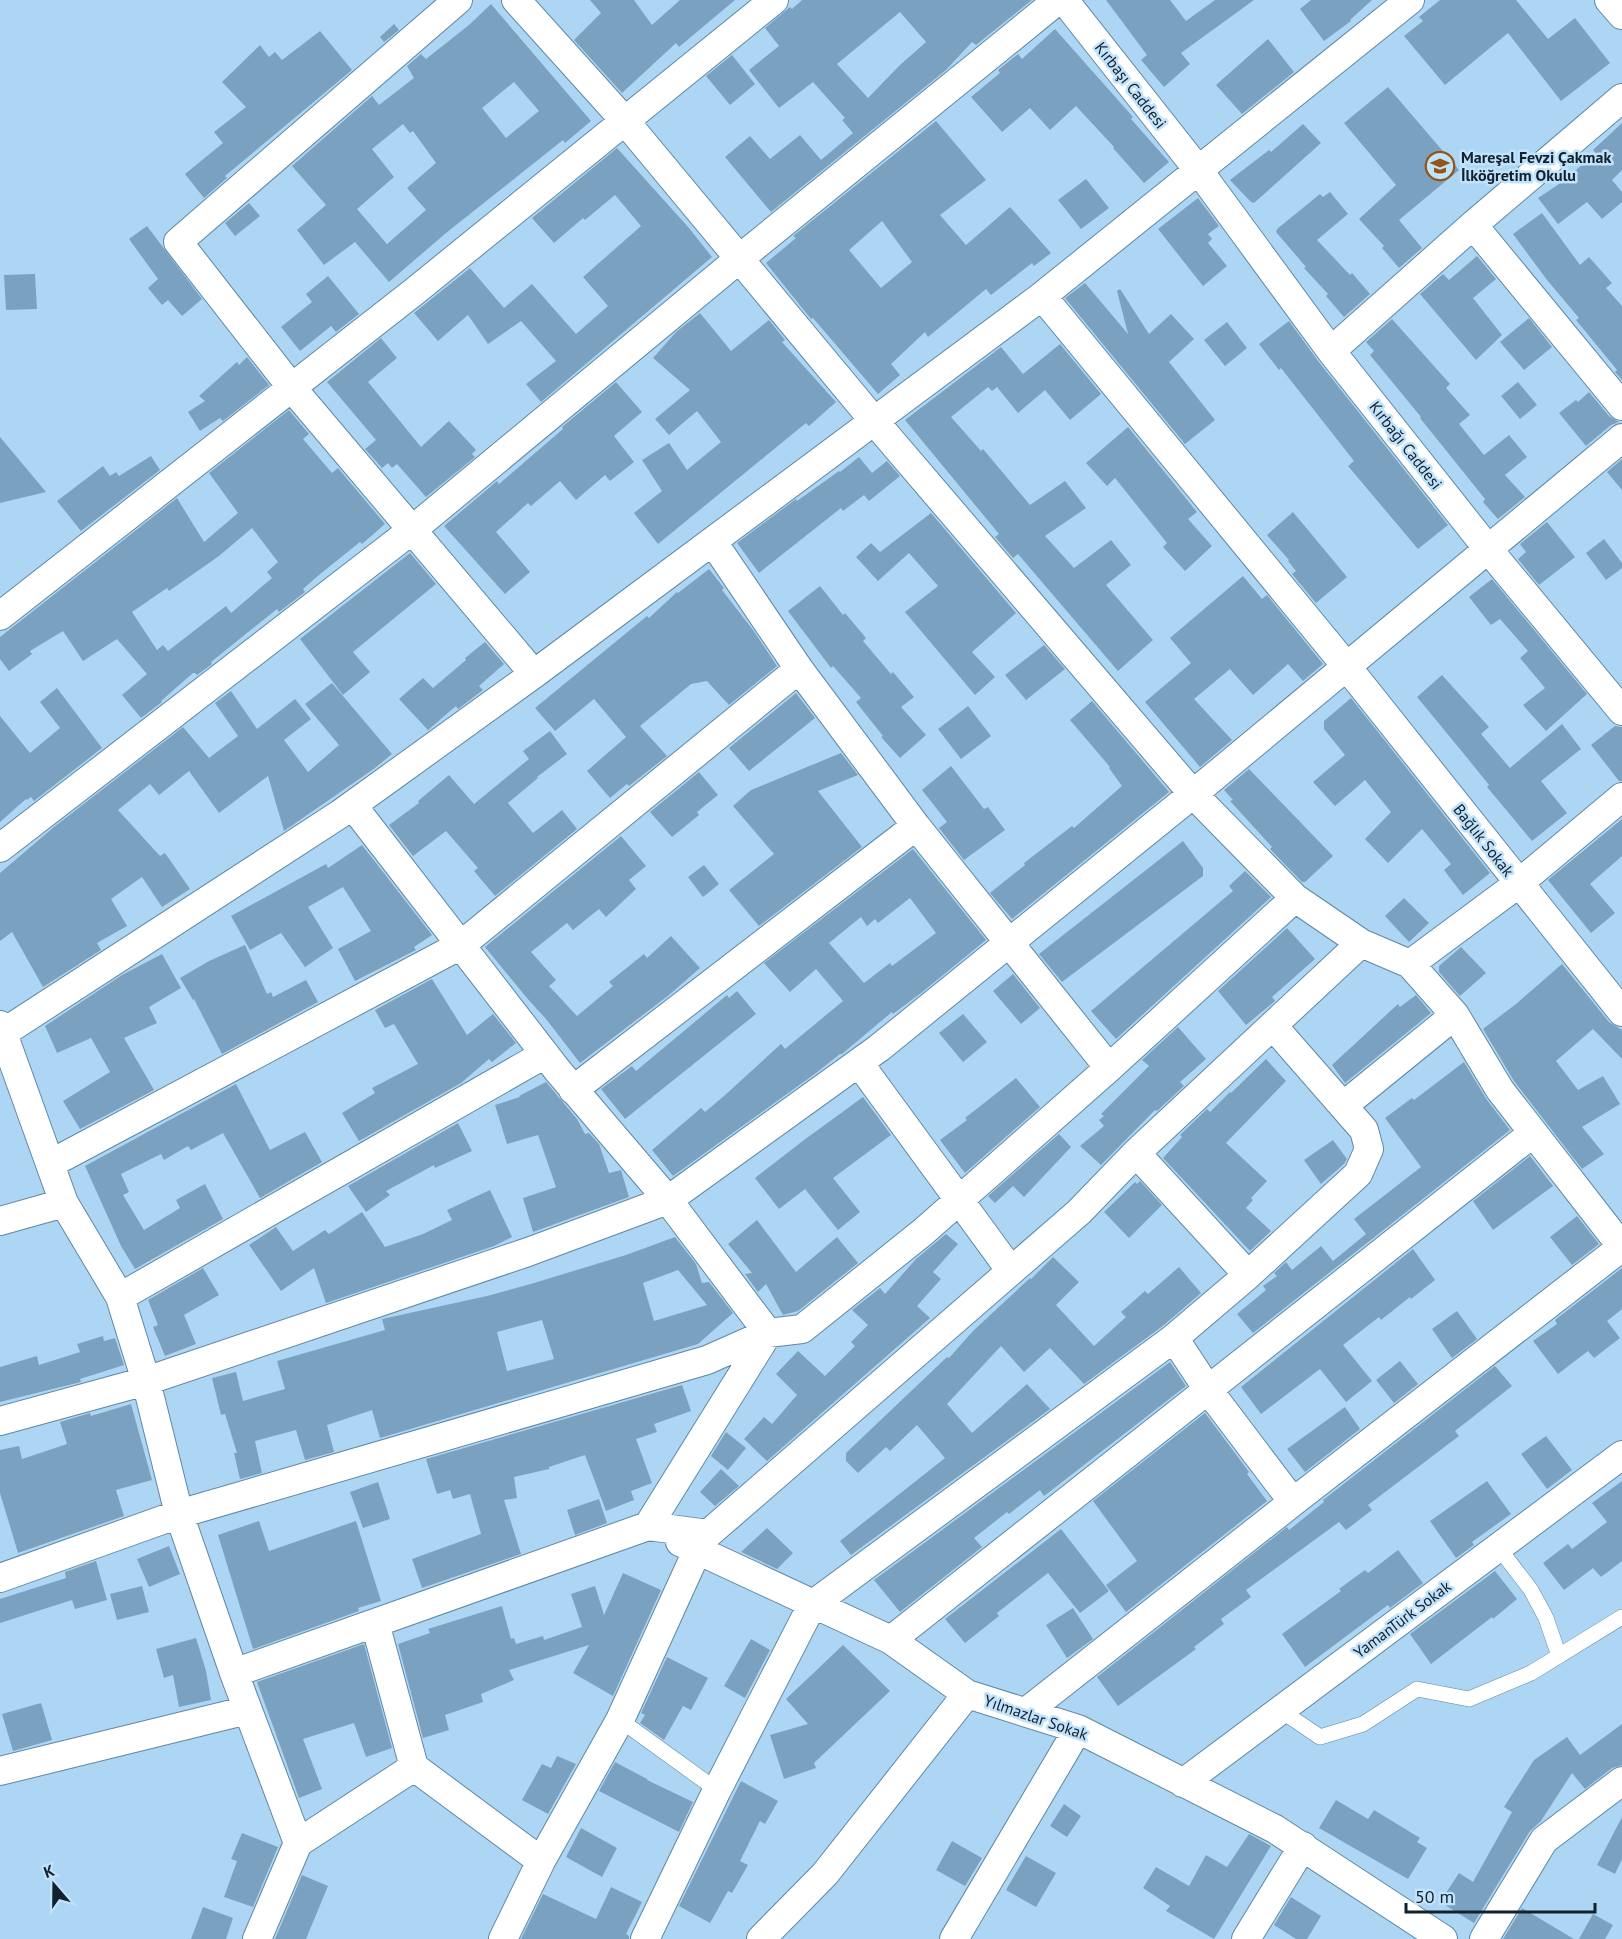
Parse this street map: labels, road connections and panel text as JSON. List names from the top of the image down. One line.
{"streets":{"street":["Kırbaşı Caddesi","Kırbağı Caddesi","Bağlık Sokak","YamanTürk Sokak","Yılmazlar Sokak"]},"crossings":[["Kırbaşı Caddesi","Kırbağı Caddesi"],["YamanTürk Sokak","Yılmazlar Sokak"]],"places":{"school or university":["Mareşal Fevzi Çakmak İlköğretim Okulu"]},"scale_bar":"50 m","north":"top"}
